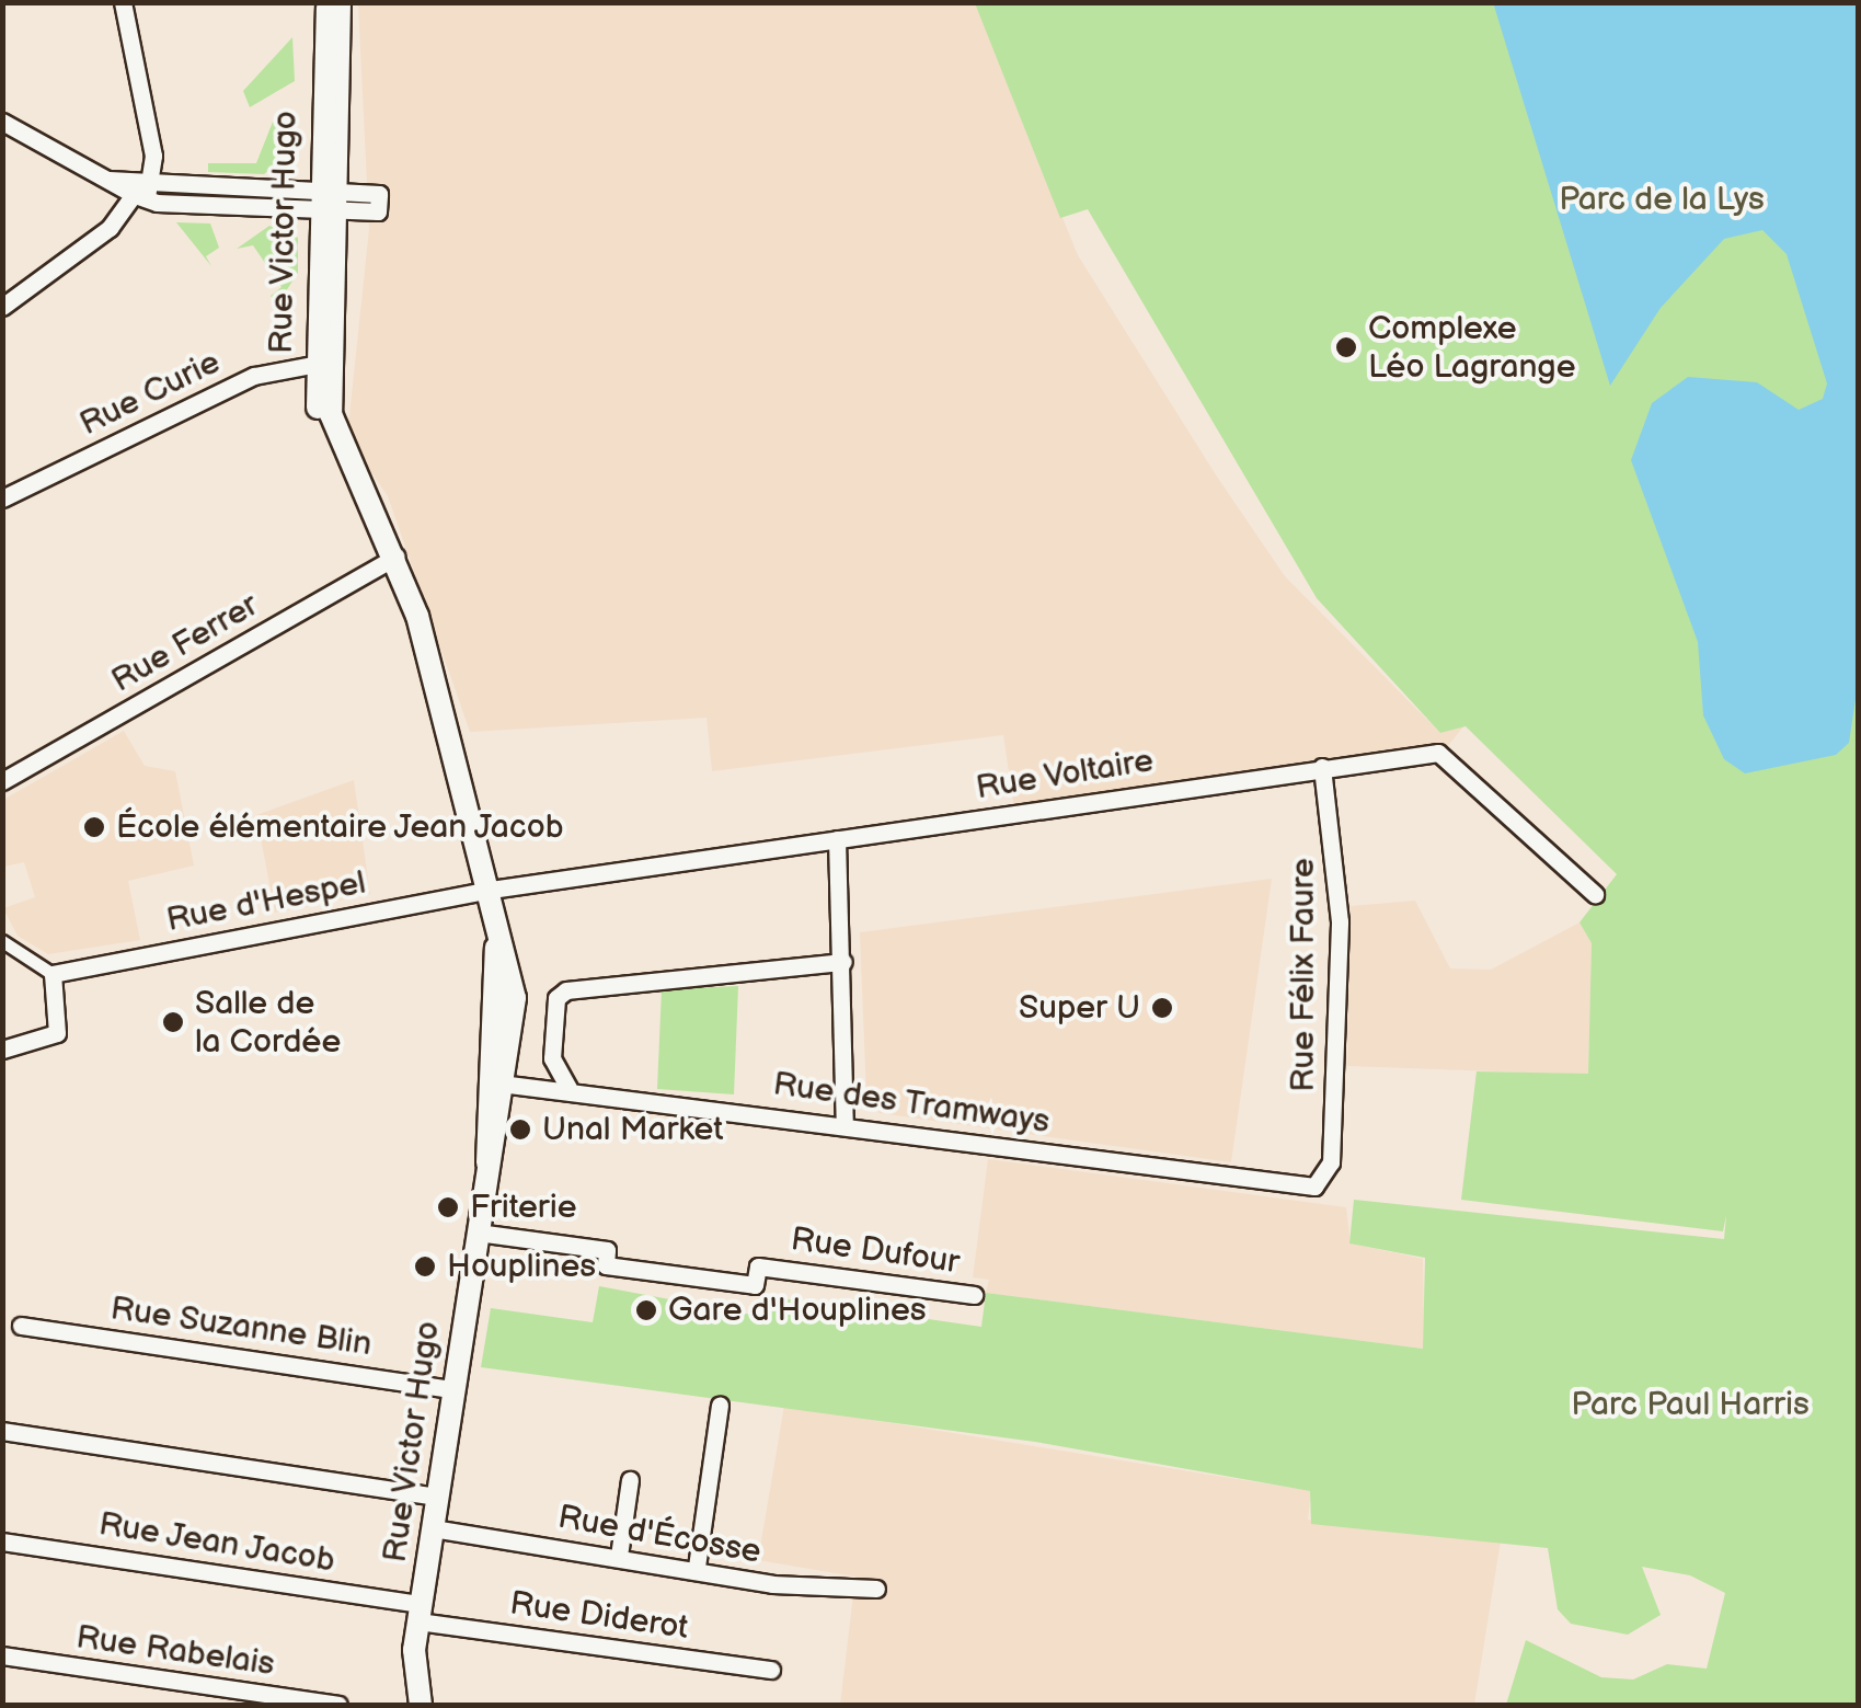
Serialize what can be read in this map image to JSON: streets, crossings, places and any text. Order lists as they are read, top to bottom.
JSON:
{
  "streets": {
    "main road": ["Rue Victor Hugo"],
    "street": [
      "Rue Curie",
      "Rue Ferrer",
      "Rue Voltaire",
      "Rue d'Hespel",
      "Rue Félix Faure",
      "Rue des Tramways",
      "Rue Dufour",
      "Rue Suzanne Blin",
      "Rue d'Écosse",
      "Rue Jean Jacob",
      "Rue Diderot",
      "Rue Rabelais"
    ]
  },
  "crossings": [
    ["Rue Victor Hugo", "Rue Curie"],
    ["Rue Victor Hugo", "Rue Ferrer"],
    ["Rue Victor Hugo", "Rue Voltaire"],
    ["Rue Victor Hugo", "Rue d'Hespel"],
    ["Rue Victor Hugo", "Rue des Tramways"],
    ["Rue Victor Hugo", "Rue Dufour"],
    ["Rue Victor Hugo", "Rue Suzanne Blin"],
    ["Rue Victor Hugo", "Rue d'Écosse"],
    ["Rue Victor Hugo", "Rue Jean Jacob"],
    ["Rue Victor Hugo", "Rue Diderot"],
    ["Rue Voltaire", "Rue d'Hespel"],
    ["Rue Voltaire", "Rue Félix Faure"],
    ["Rue Félix Faure", "Rue des Tramways"],
    ["Rue Jean Jacob", "Rue Diderot"]
  ],
  "parks": ["Parc de la Lys", "Parc Paul Harris"],
  "places": [
    "Complexe Léo Lagrange",
    "École élémentaire Jean Jacob",
    "Super U",
    "Salle de la Cordée",
    "Unal Market",
    "Friterie",
    "Houplines",
    "Gare d'Houplines"
  ]
}
